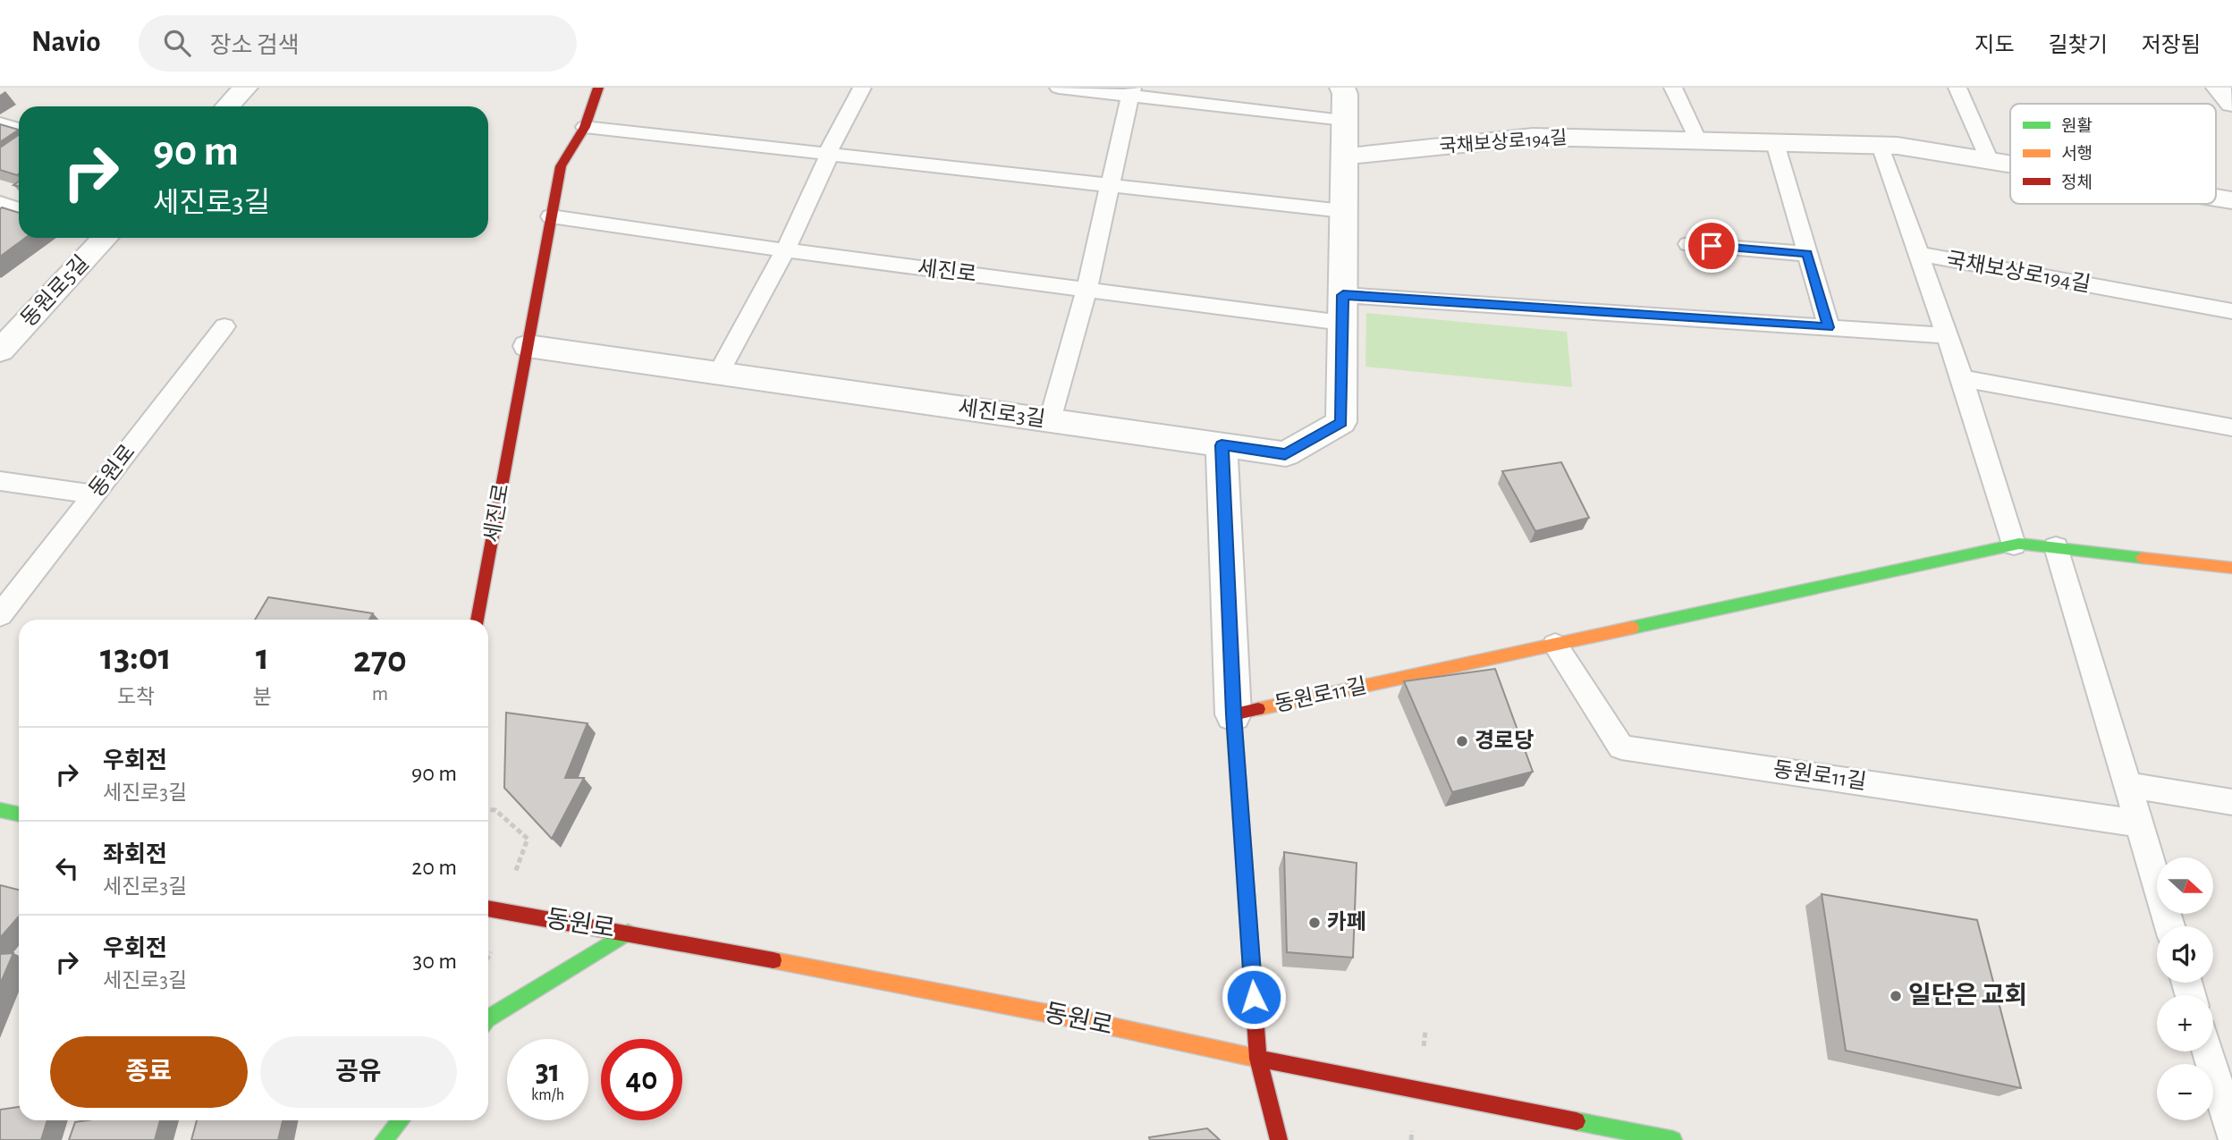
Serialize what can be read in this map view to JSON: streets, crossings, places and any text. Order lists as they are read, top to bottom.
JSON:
{
  "streets": {
    "street": [
      "국채보상로194길",
      "세진로",
      "동원로5길",
      "세진로3길",
      "동원로",
      "동원로11길"
    ]
  },
  "crossings": [
    ["국채보상로194길", "세진로3길"],
    ["세진로", "세진로3길"]
  ],
  "places": ["경로당", "카페", "일단은 교회"],
  "legend": ["원활", "서행", "정체"],
  "north": "right",
  "page": {
    "header": "Navio",
    "search": "장소 검색",
    "nav": ["지도", "길찾기", "저장됨"],
    "turn": ["90 m", "세진로3길"],
    "eta": [
      "13:01",
      "도착",
      "1",
      "분",
      "270",
      "m"
    ],
    "list": [
      {
        "name": "우회전",
        "note": "세진로3길",
        "value": "90 m"
      },
      {
        "name": "좌회전",
        "note": "세진로3길",
        "value": "20 m"
      },
      {
        "name": "우회전",
        "note": "세진로3길",
        "value": "30 m"
      }
    ],
    "map_buttons": ["+", "−"],
    "buttons": ["종료", "공유"],
    "speed": "31 km/h",
    "limit": "40"
  }
}
